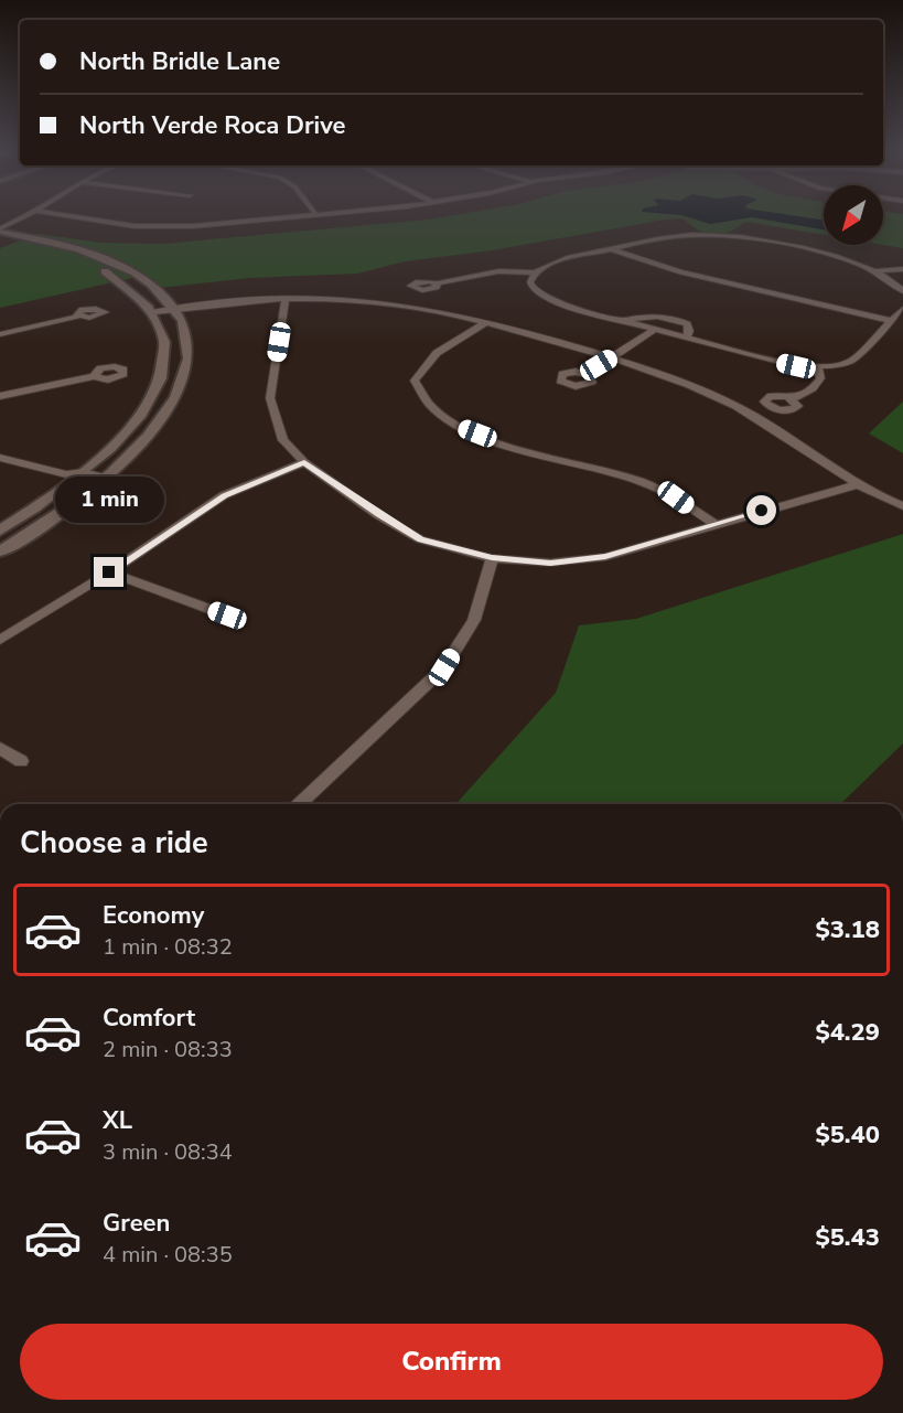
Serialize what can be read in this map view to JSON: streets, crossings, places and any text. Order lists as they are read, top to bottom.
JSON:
{
  "north": "bottom left",
  "page": {
    "banner": ["North Bridle Lane", "North Verde Roca Drive"],
    "bubble": "1 min",
    "heading": "Choose a ride",
    "list": [
      {
        "name": "Economy",
        "note": "1 min · 08:32",
        "value": "$3.18"
      },
      {
        "name": "Comfort",
        "note": "2 min · 08:33",
        "value": "$4.29"
      },
      {
        "name": "XL",
        "note": "3 min · 08:34",
        "value": "$5.40"
      },
      {
        "name": "Green",
        "note": "4 min · 08:35",
        "value": "$5.43"
      }
    ],
    "buttons": "Confirm"
  }
}
